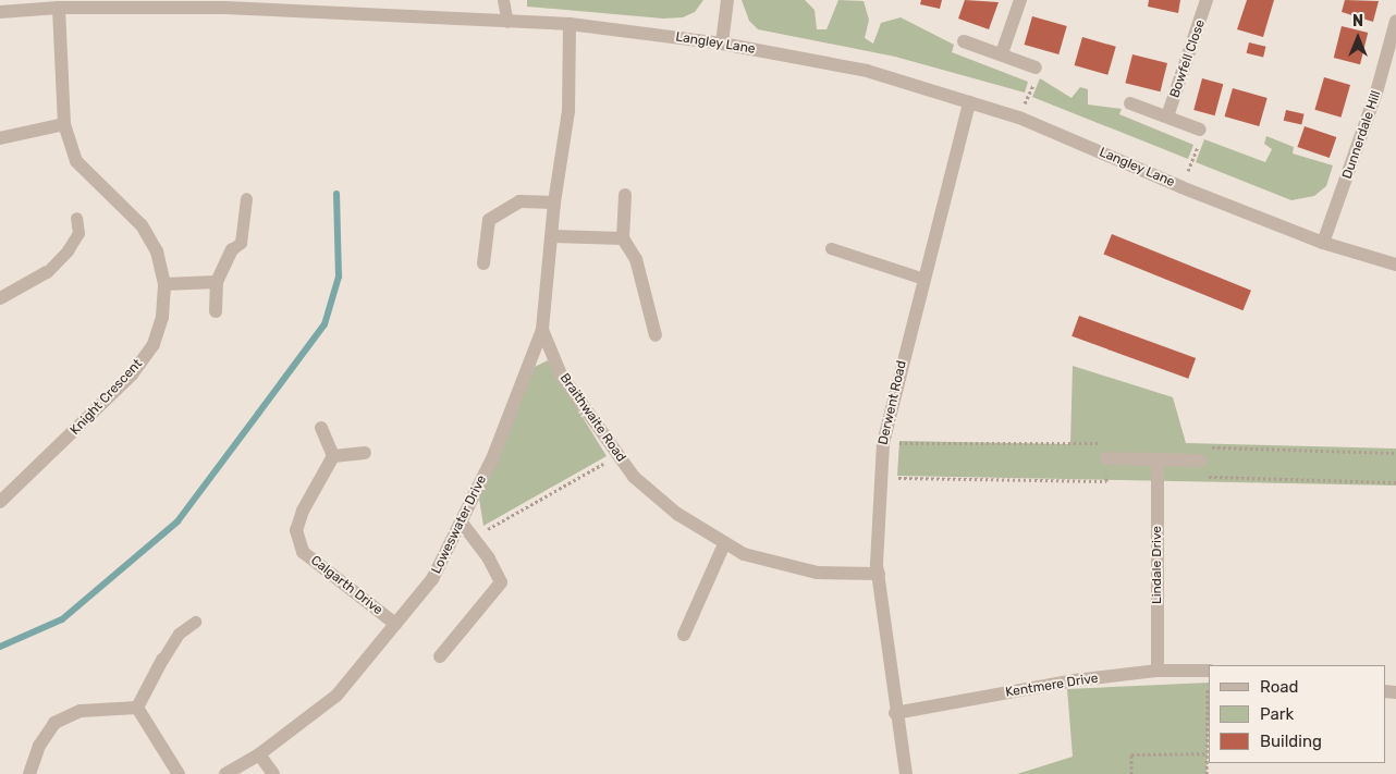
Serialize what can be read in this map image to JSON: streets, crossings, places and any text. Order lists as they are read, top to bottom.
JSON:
{
  "streets": {
    "street": [
      "Langley Lane",
      "Bowfell Close",
      "Dunnerdale Hill",
      "Knight Crescent",
      "Derwent Road",
      "Braithwaite Road",
      "Loweswater Drive",
      "Lindale Drive",
      "Calgarth Drive",
      "Kentmere Drive"
    ]
  },
  "crossings": [
    ["Langley Lane", "Dunnerdale Hill"],
    ["Langley Lane", "Knight Crescent"],
    ["Langley Lane", "Derwent Road"],
    ["Langley Lane", "Braithwaite Road"],
    ["Derwent Road", "Braithwaite Road"],
    ["Derwent Road", "Kentmere Drive"],
    ["Braithwaite Road", "Loweswater Drive"],
    ["Loweswater Drive", "Calgarth Drive"],
    ["Lindale Drive", "Kentmere Drive"]
  ],
  "legend": ["Road", "Park", "Building"],
  "north": "top"
}
